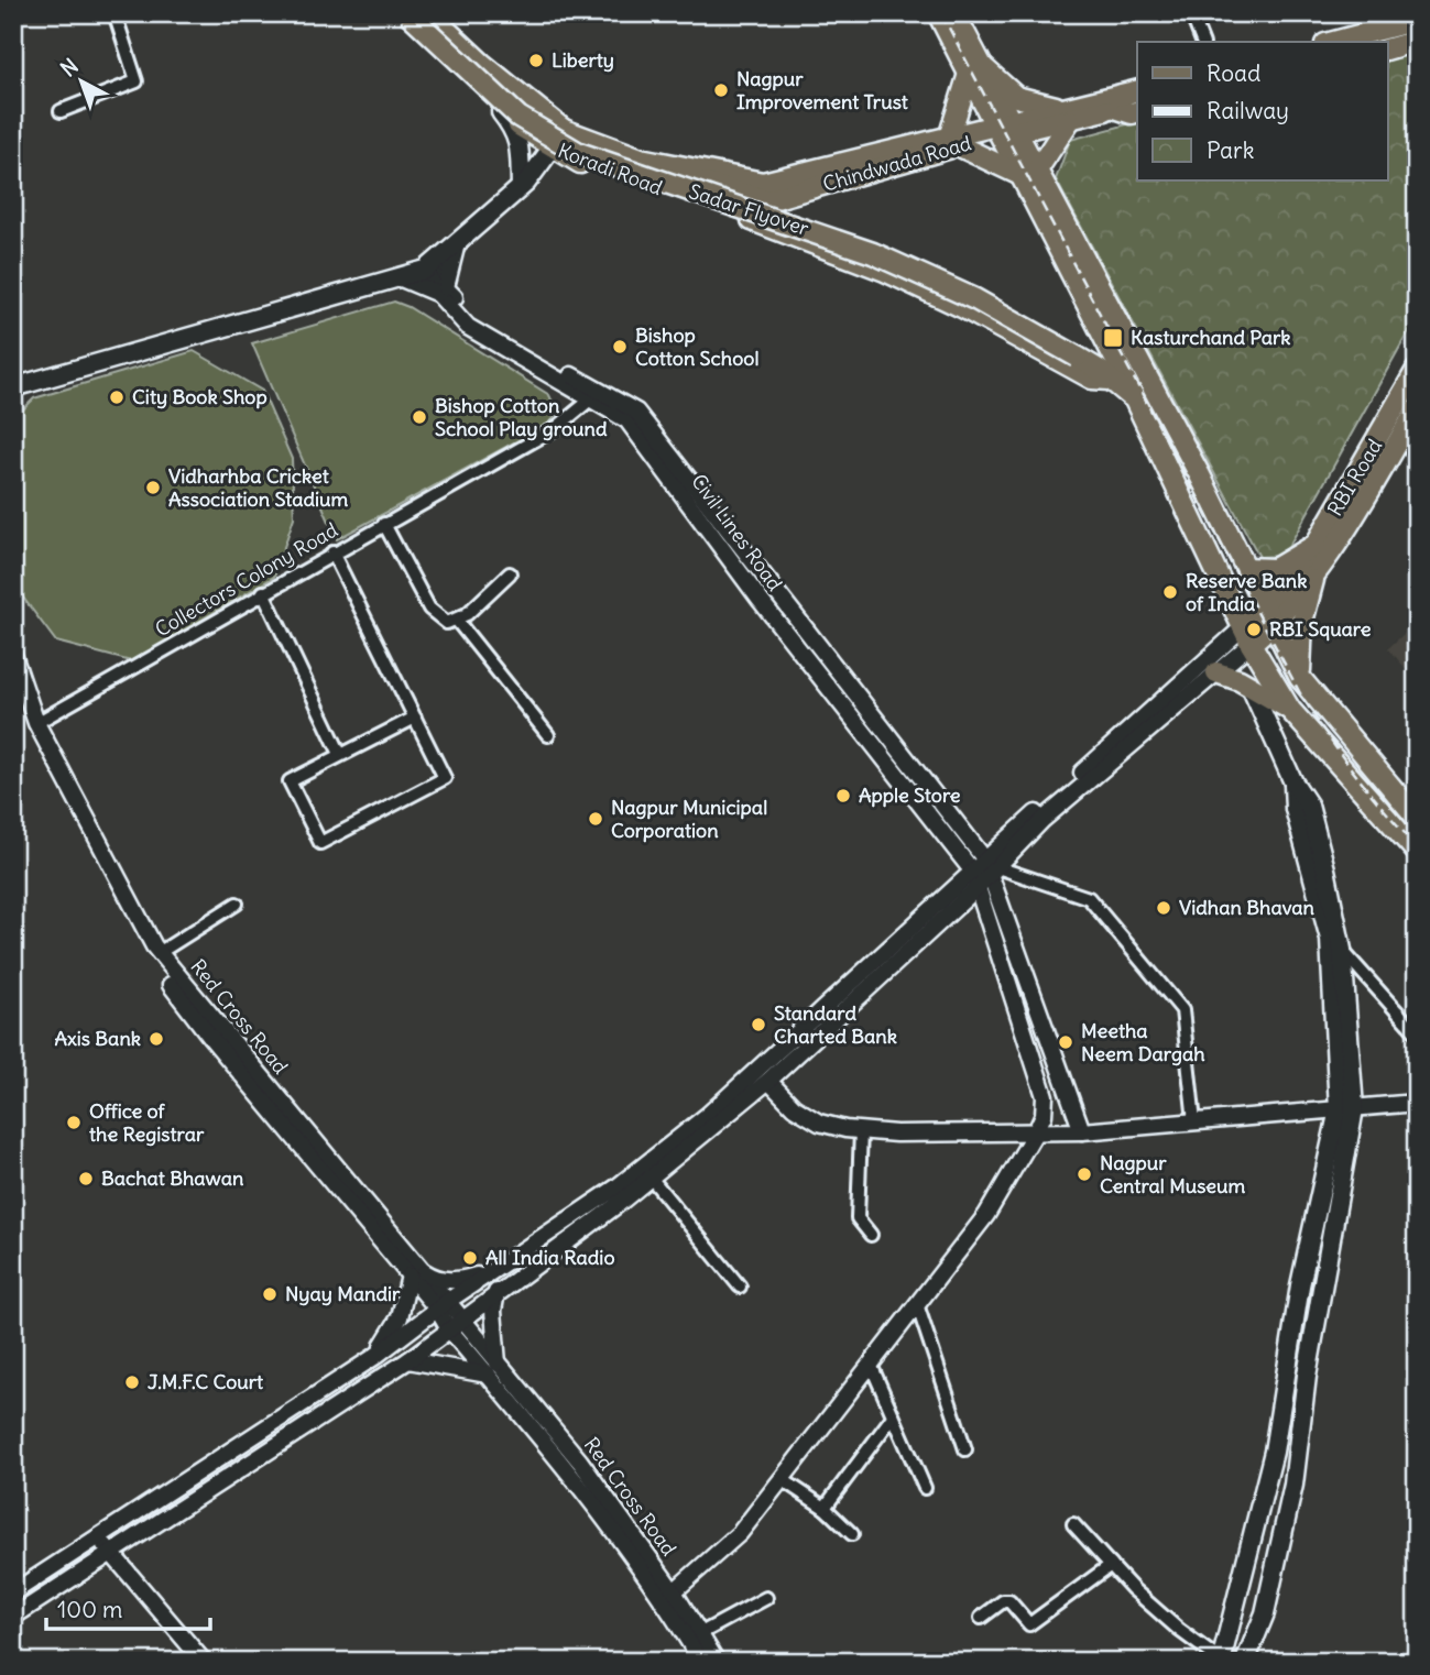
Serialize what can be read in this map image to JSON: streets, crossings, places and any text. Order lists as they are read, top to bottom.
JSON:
{
  "streets": {
    "main road": [
      "Chindwada Road",
      "Koradi Road",
      "Sadar Flyover",
      "RBI Road"
    ],
    "street": ["Civil Lines Road", "Collectors Colony Road", "Red Cross Road"]
  },
  "crossings": [
    ["Koradi Road", "Sadar Flyover"],
    ["Civil Lines Road", "Collectors Colony Road"],
    ["Collectors Colony Road", "Red Cross Road"]
  ],
  "places": {
    "other": [
      "Liberty",
      "Nagpur Improvement Trust",
      "Bishop Cotton School",
      "City Book Shop",
      "Bishop Cotton School Play ground",
      "Vidharhba Cricket Association Stadium",
      "Reserve Bank of India",
      "RBI Square",
      "Apple Store",
      "Nagpur Municipal Corporation",
      "Vidhan Bhavan",
      "Standard Charted Bank",
      "Axis Bank",
      "Meetha Neem Dargah",
      "Office of the Registrar",
      "Nagpur Central Museum",
      "Bachat Bhawan",
      "All India Radio",
      "Nyay Mandir",
      "J.M.F.C Court"
    ],
    "transit": ["Kasturchand Park"]
  },
  "legend": ["Road", "Railway", "Park"],
  "scale_bar": "100 m",
  "north": "top left"
}
